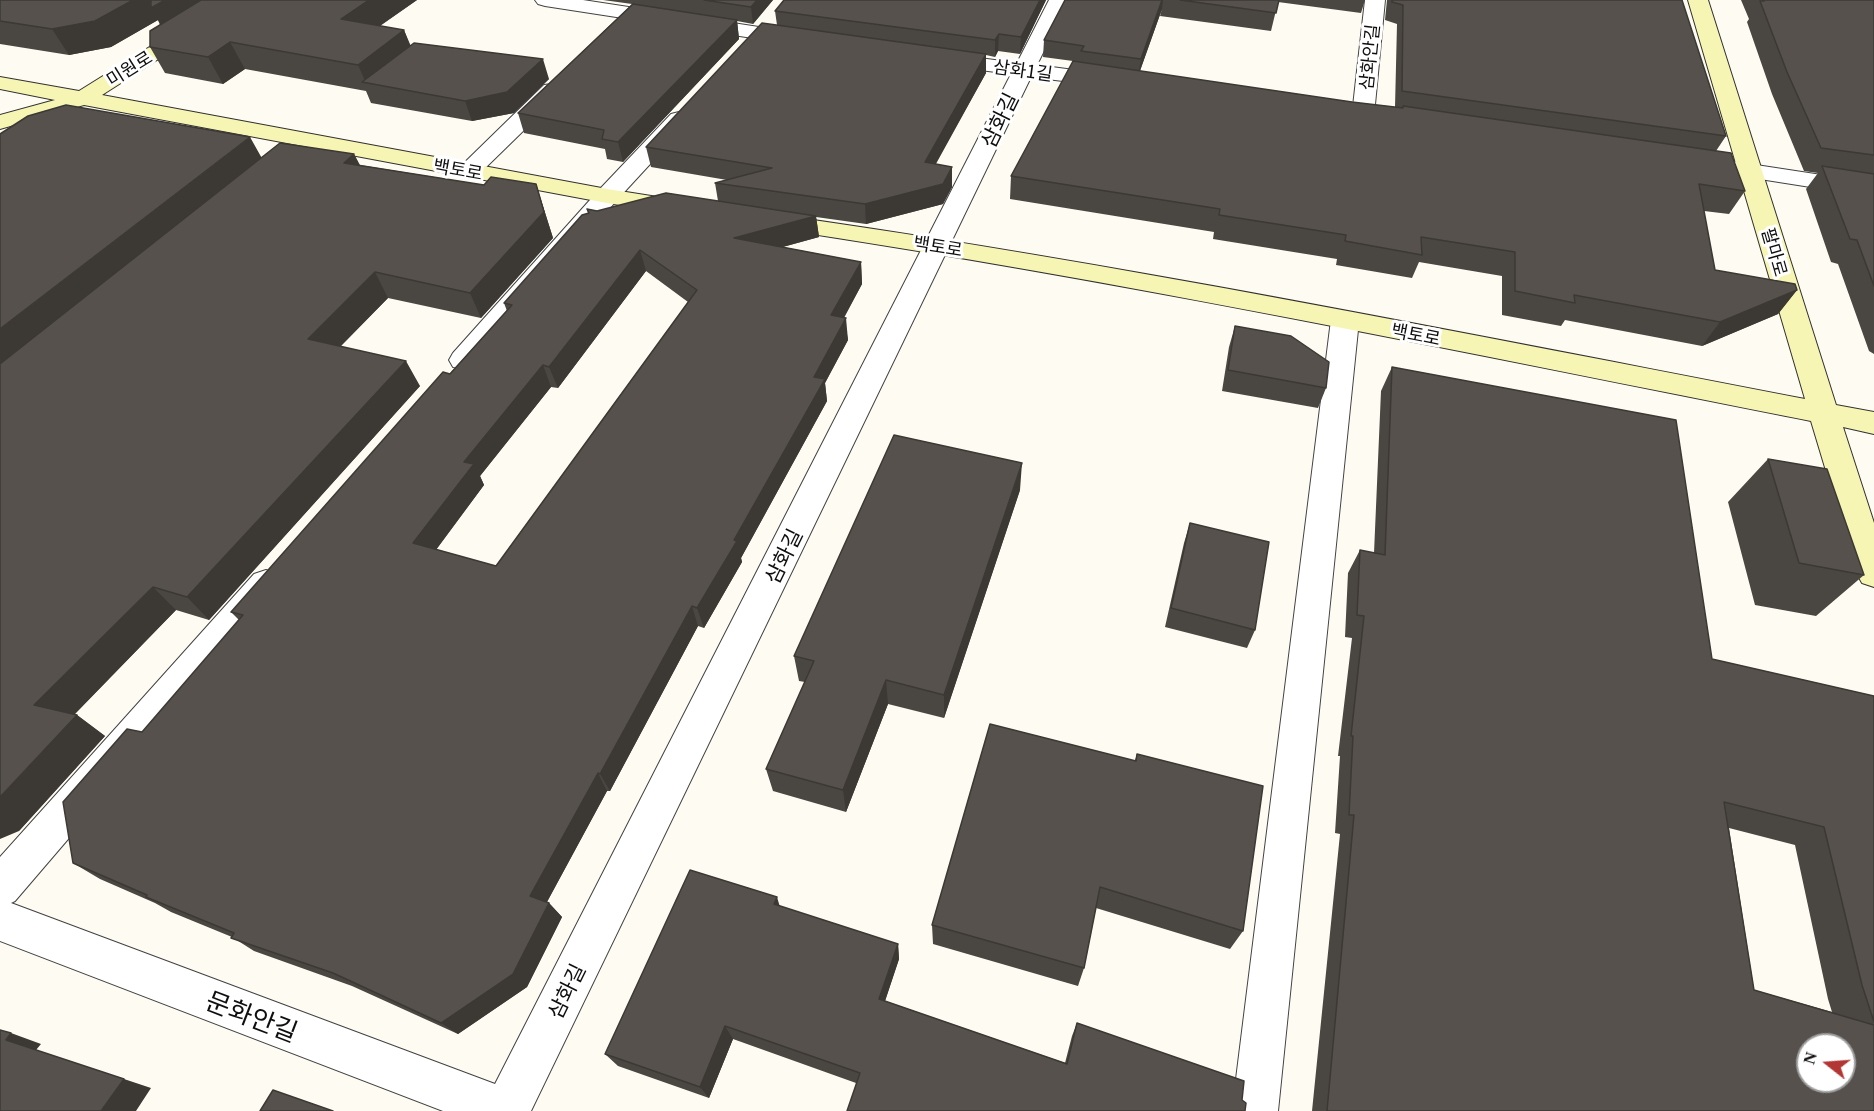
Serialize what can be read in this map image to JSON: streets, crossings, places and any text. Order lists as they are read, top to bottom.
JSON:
{
  "streets": {
    "street": [
      "삼화안길",
      "미원로",
      "삼화1길",
      "삼화길",
      "백토로",
      "팔마로",
      "문화안길"
    ]
  },
  "crossings": [
    ["미원로", "백토로"],
    ["삼화1길", "삼화길"],
    ["삼화길", "백토로"],
    ["삼화길", "문화안길"],
    ["백토로", "팔마로"]
  ],
  "north": "left"
}
